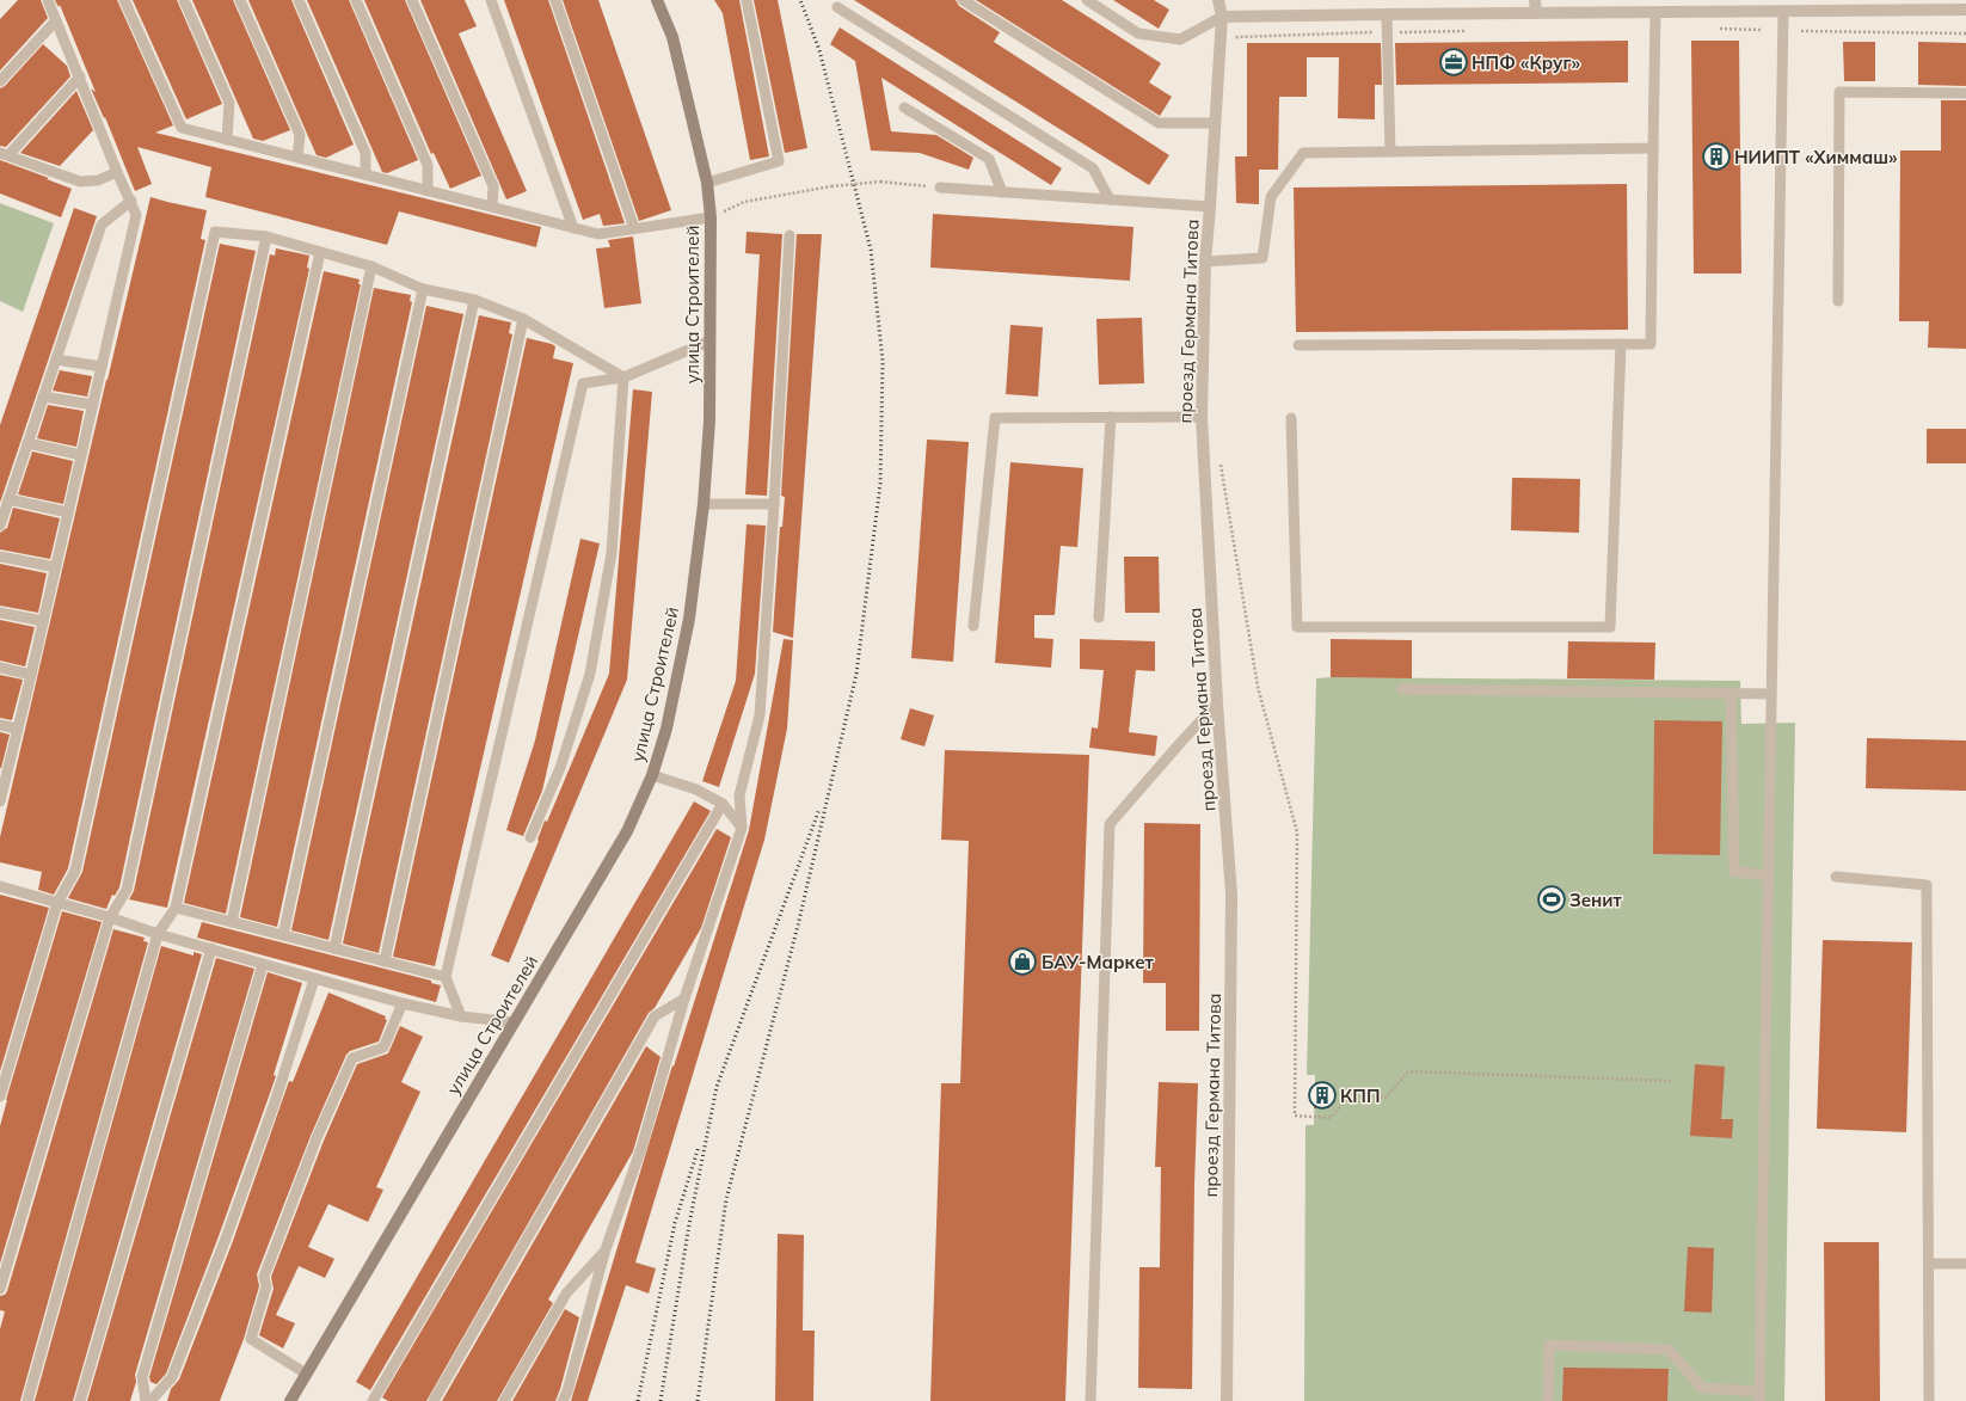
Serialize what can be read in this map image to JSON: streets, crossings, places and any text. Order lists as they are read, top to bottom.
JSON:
{
  "streets": {
    "main road": ["улица Строителей"],
    "street": ["проезд Германа Титова"]
  },
  "places": {
    "office": ["НПФ «Круг»"],
    "building": ["НИИПТ «Химмаш»", "КПП"],
    "sports": ["Зенит"],
    "shop": ["БАУ-Маркет"]
  }
}
